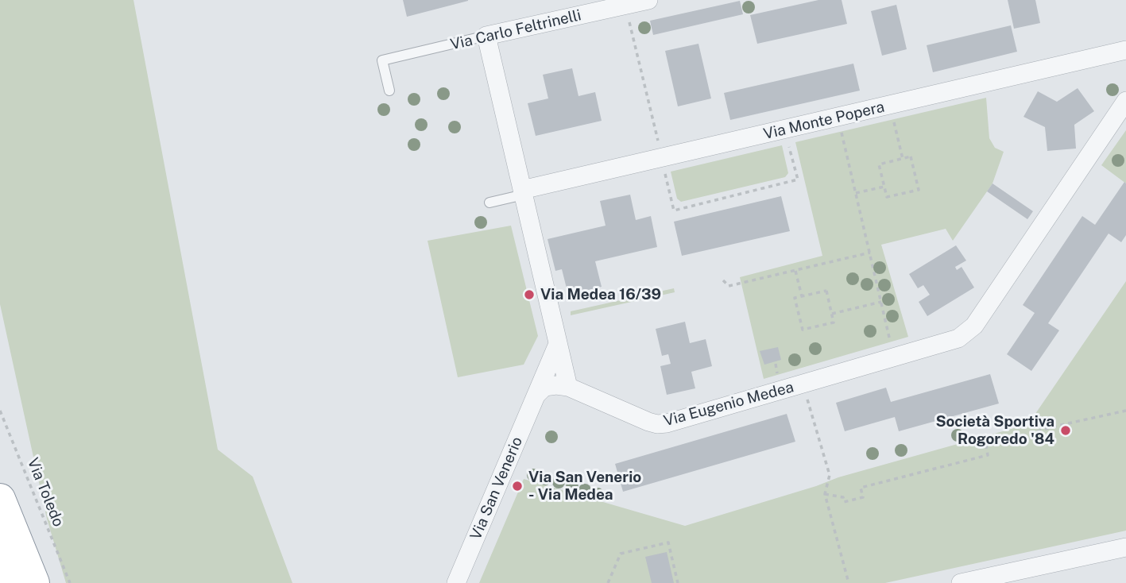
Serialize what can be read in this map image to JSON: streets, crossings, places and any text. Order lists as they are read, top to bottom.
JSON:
{
  "streets": {
    "street": [
      "Via Carlo Feltrinelli",
      "Via Monte Popera",
      "Via Eugenio Medea",
      "Via San Venerio"
    ],
    "path": ["Via Toledo"]
  },
  "places": ["Via Medea 16/39", "Società Sportiva Rogoredo '84", "Via San Venerio - Via Medea"]
}
